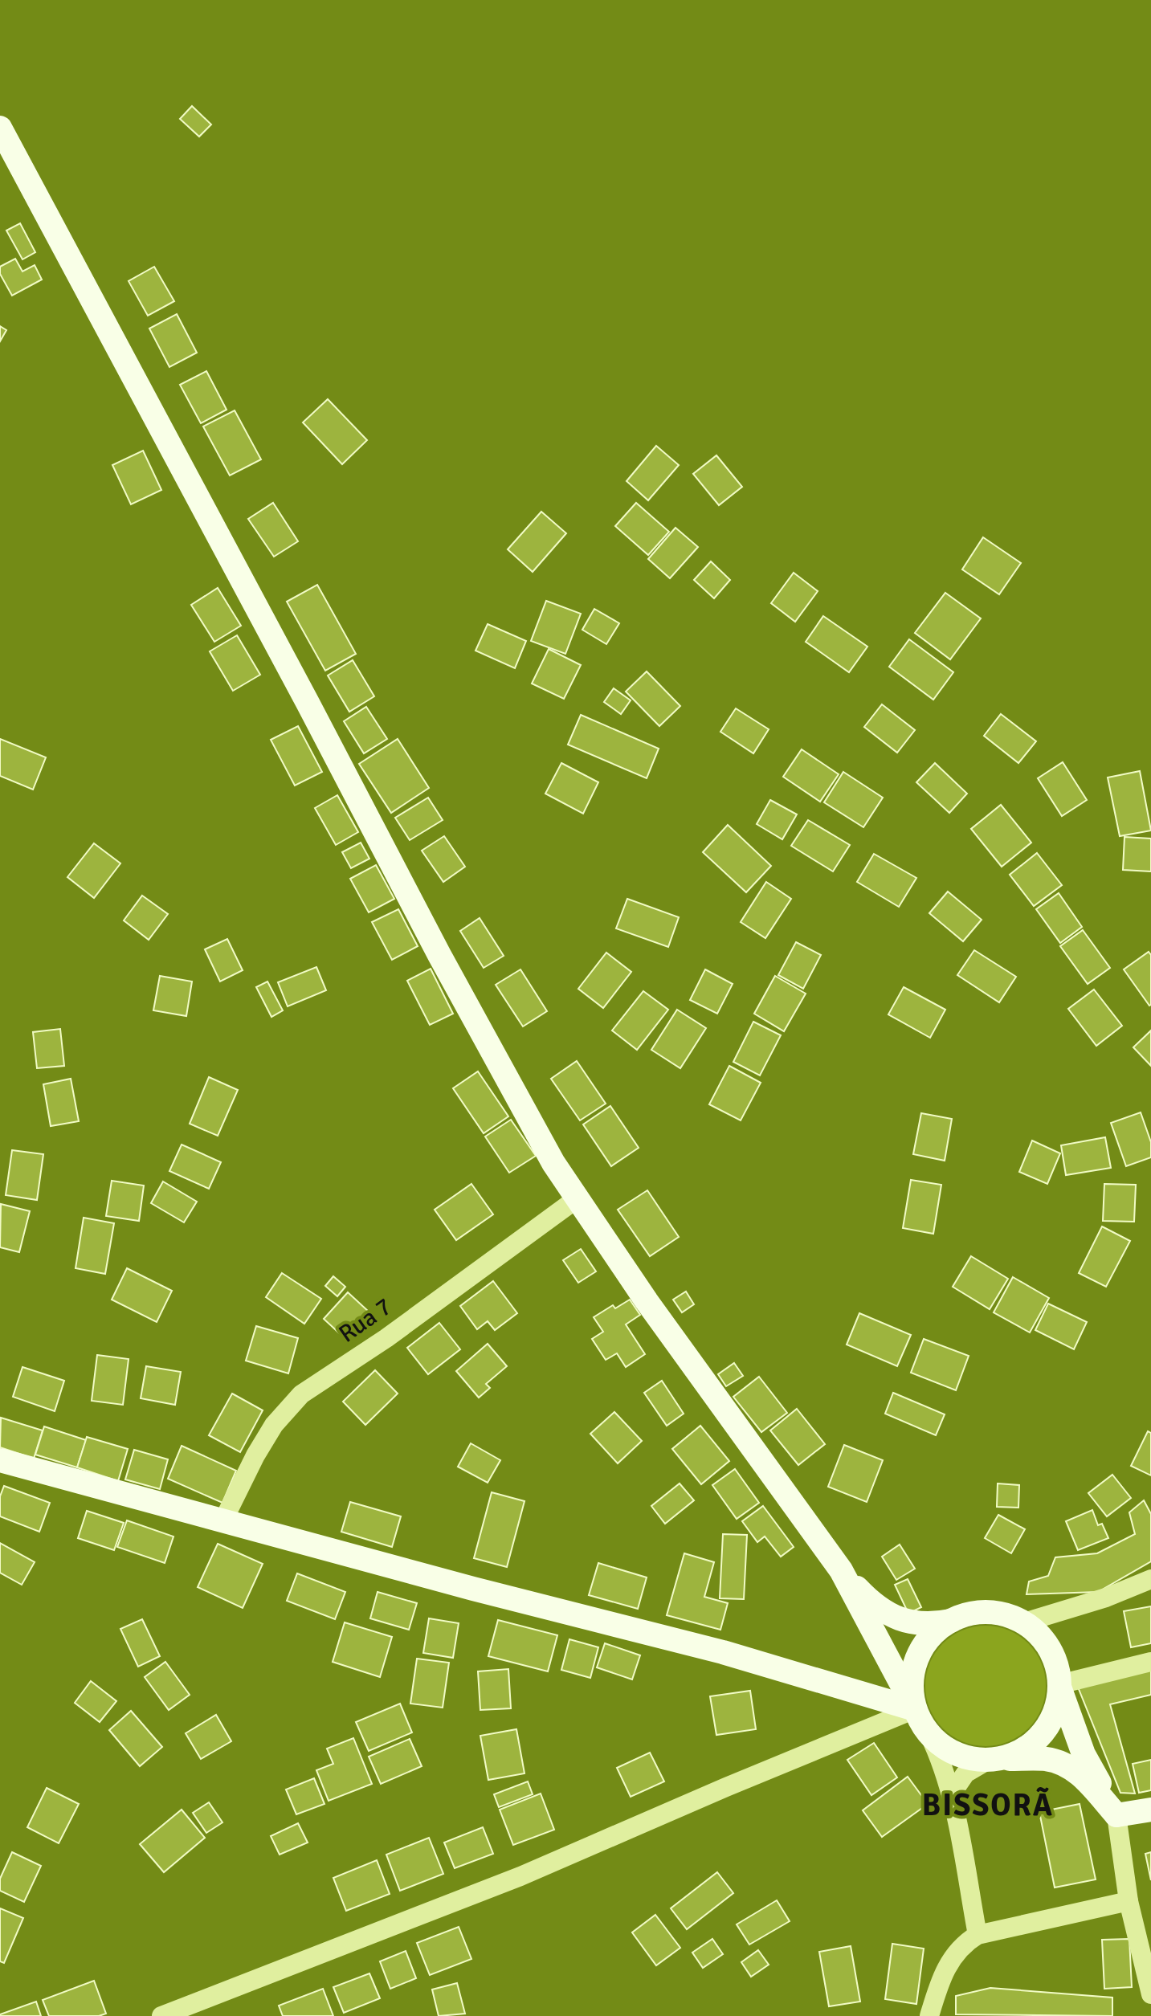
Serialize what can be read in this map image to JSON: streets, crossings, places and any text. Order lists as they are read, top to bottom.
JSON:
{
  "streets": {
    "street": ["Rua 7"]
  },
  "districts": ["BISSORÃ"]
}
